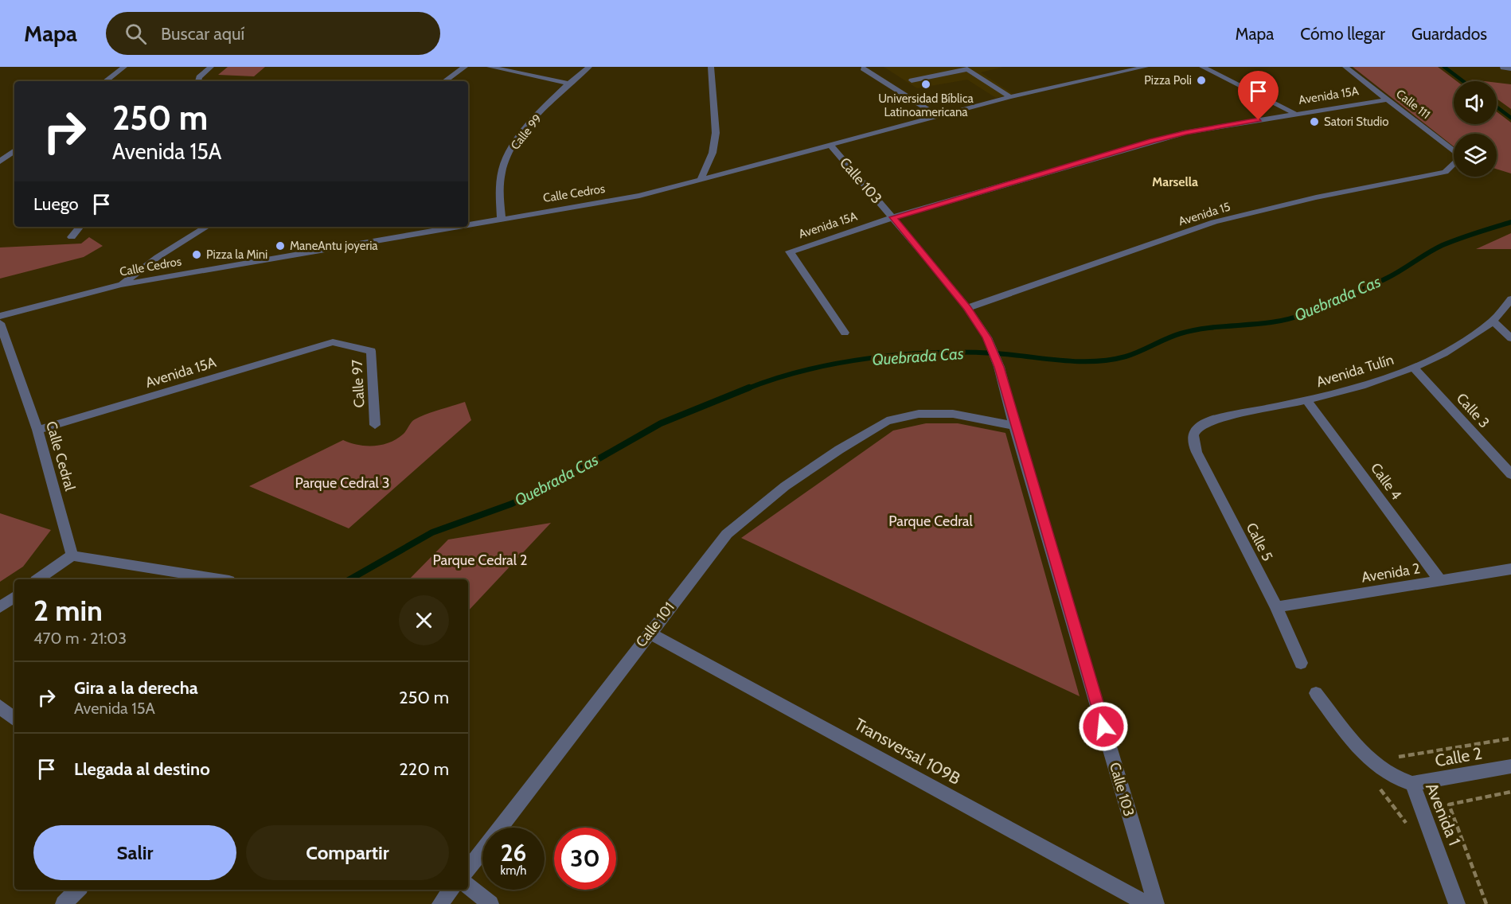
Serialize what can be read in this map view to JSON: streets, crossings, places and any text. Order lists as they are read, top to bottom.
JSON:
{
  "streets": {
    "street": [
      "Avenida 15A",
      "Calle 111",
      "Calle 99",
      "Calle 103",
      "Calle Cedros",
      "Avenida 15",
      "Avenida Tulín",
      "Calle 97",
      "Calle 3",
      "Calle Cedral",
      "Calle 4",
      "Calle 5",
      "Avenida 2",
      "Calle 101",
      "Transversal 109B",
      "Calle 2",
      "Avenida 1"
    ]
  },
  "crossings": [
    ["Avenida 15A", "Calle 111"],
    ["Avenida 15A", "Calle 103"],
    ["Avenida 15A", "Calle 97"],
    ["Avenida 15A", "Calle Cedral"],
    ["Calle 99", "Calle Cedros"],
    ["Calle 103", "Calle Cedros"],
    ["Calle 103", "Avenida 15"],
    ["Calle 103", "Calle 101"],
    ["Avenida Tulín", "Calle 3"],
    ["Avenida Tulín", "Calle 4"],
    ["Avenida Tulín", "Calle 5"],
    ["Calle 4", "Avenida 2"],
    ["Calle 5", "Avenida 2"],
    ["Calle 101", "Transversal 109B"],
    ["Calle 2", "Avenida 1"]
  ],
  "districts": ["Marsella"],
  "water": ["Quebrada Cas"],
  "parks": ["Parque Cedral 3", "Parque Cedral", "Parque Cedral 2"],
  "places": [
    "Pizza Poli",
    "Universidad Bíblica Latinoamericana",
    "Satori Studio",
    "ManeAntu joyeria",
    "Pizza la Mini"
  ],
  "page": {
    "header": "Mapa",
    "search": "Buscar aquí",
    "nav": ["Mapa", "Cómo llegar", "Guardados"],
    "turn": ["250 m", "Avenida 15A"],
    "then": "Luego",
    "heading": ["2 min", "470 m · 21:03"],
    "list": [
      {
        "name": "Gira a la derecha",
        "note": "Avenida 15A",
        "value": "250 m"
      },
      {
        "name": "Llegada al destino",
        "value": "220 m"
      }
    ],
    "buttons": ["Salir", "Compartir"],
    "speed": "26 km/h",
    "limit": "30"
  }
}
